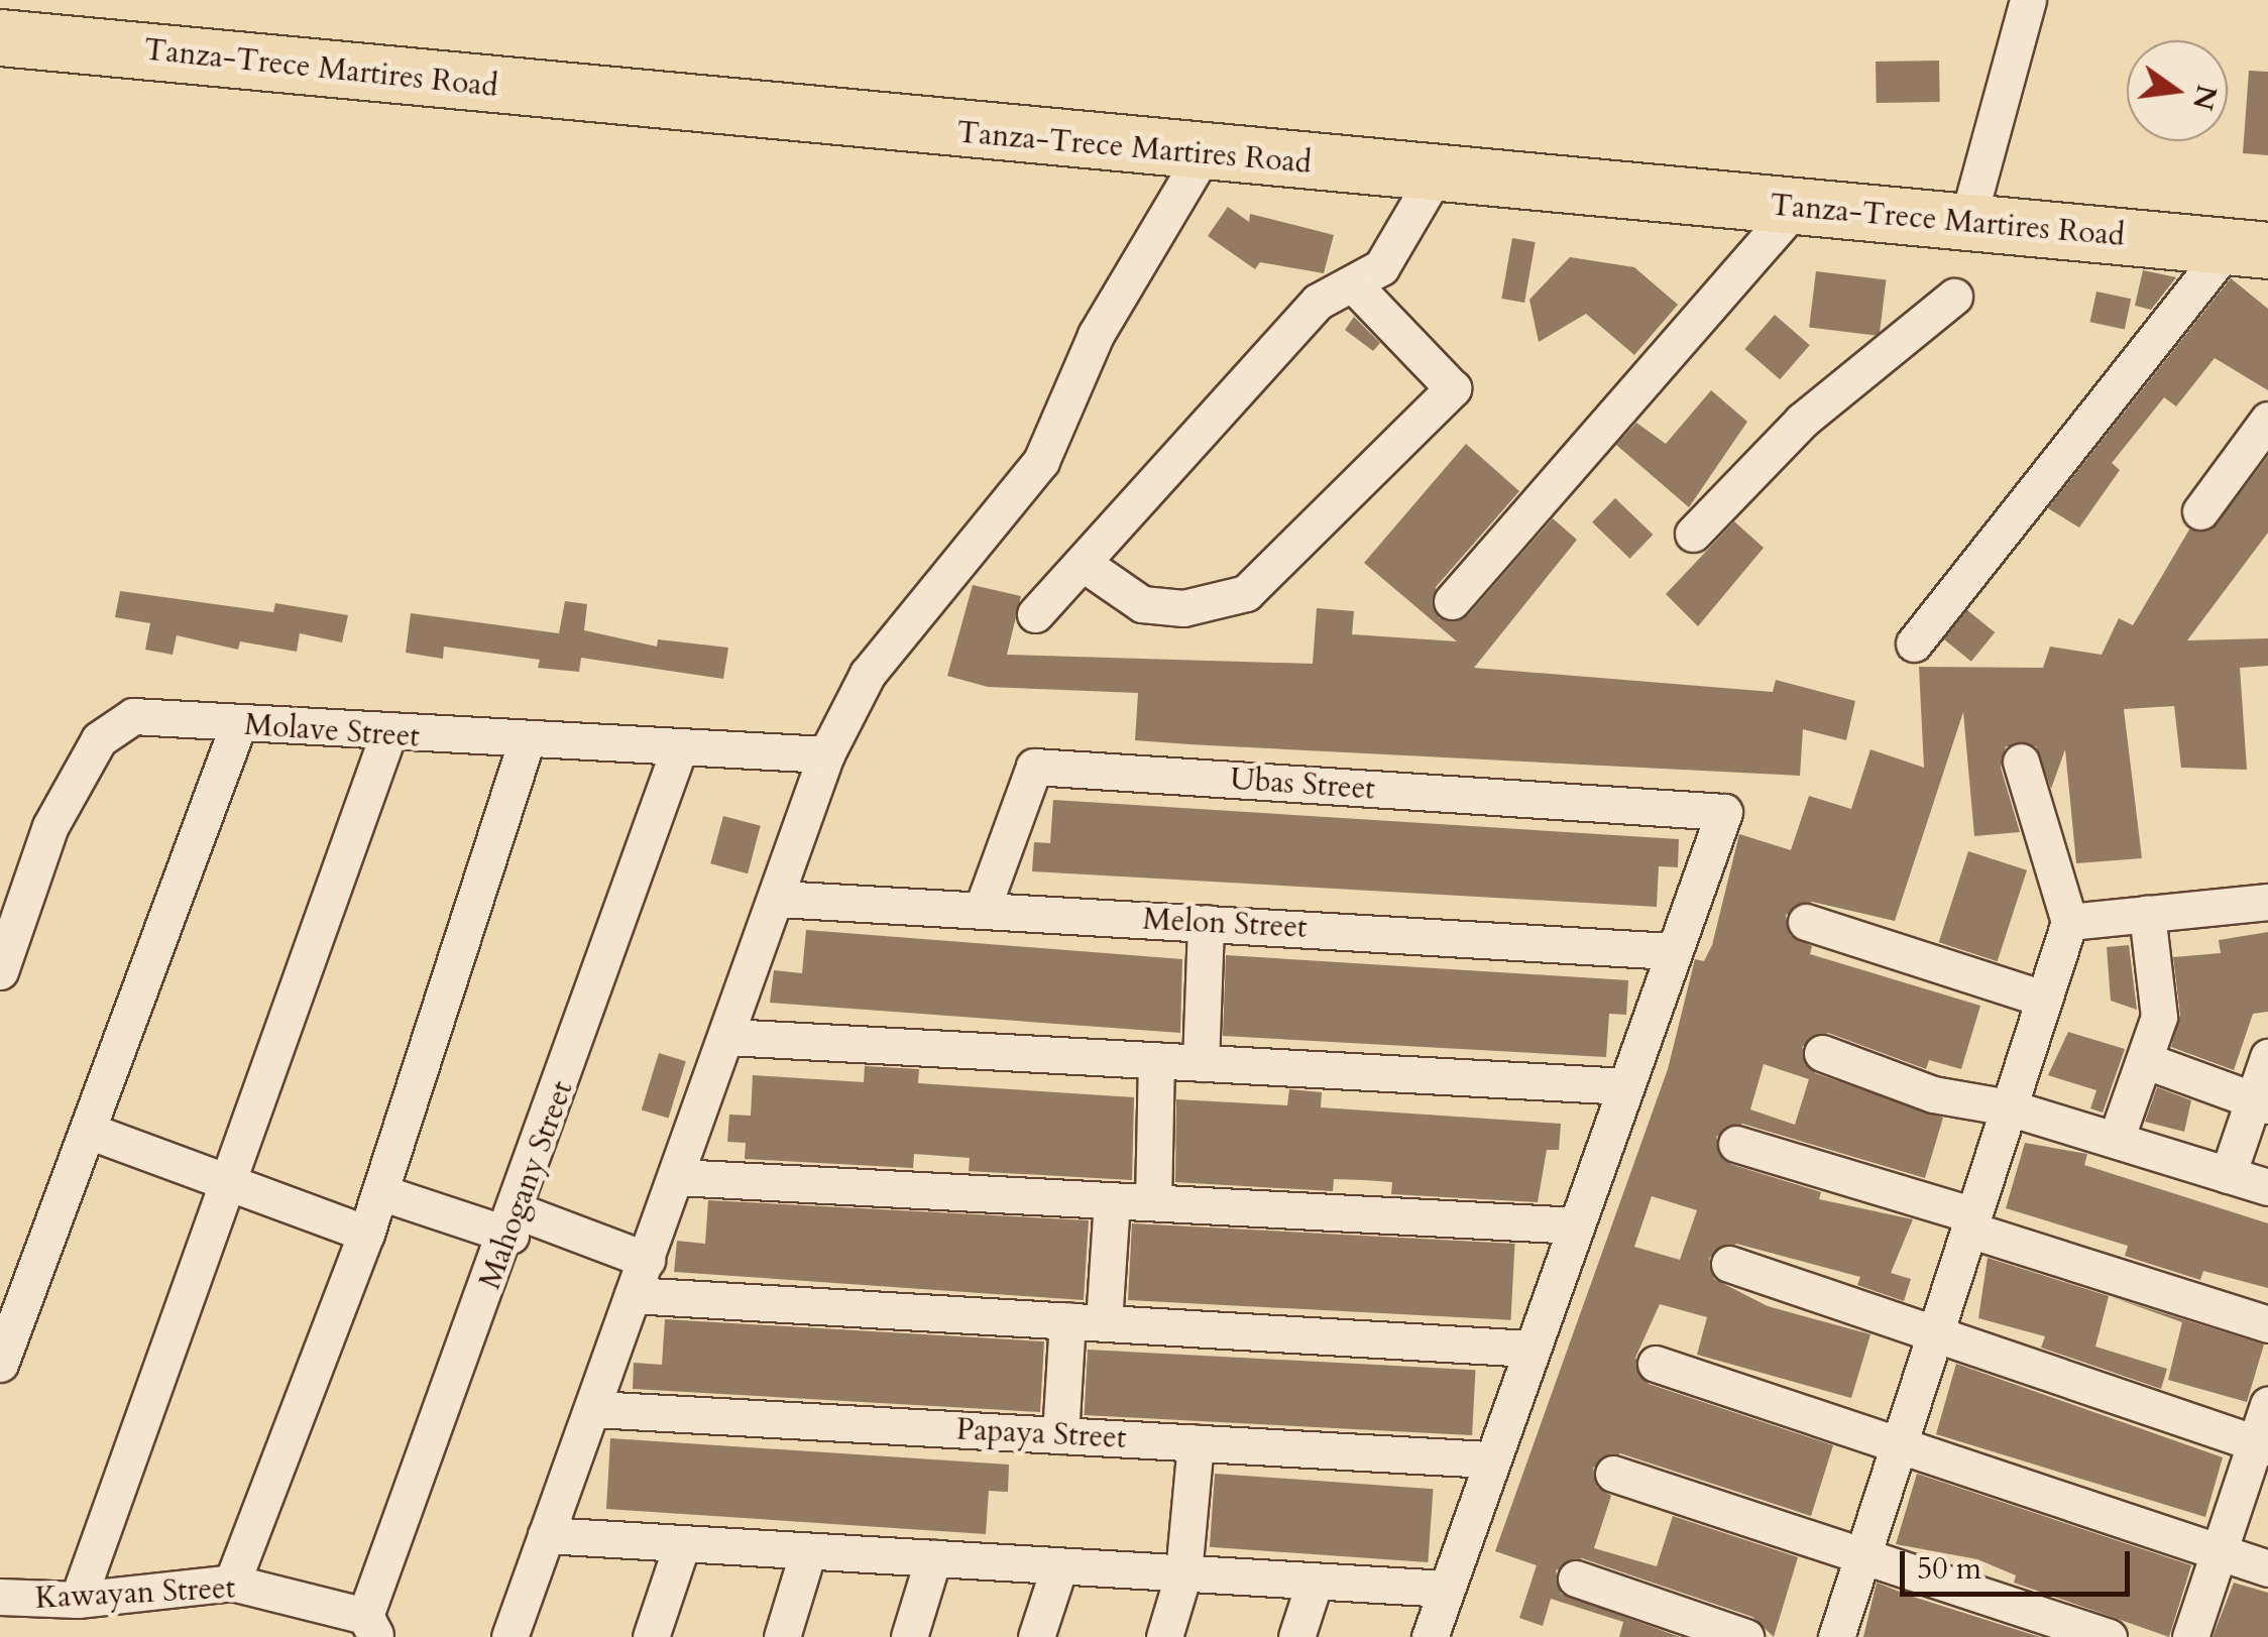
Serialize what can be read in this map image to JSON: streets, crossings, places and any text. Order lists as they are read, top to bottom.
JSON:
{
  "streets": {
    "main road": ["Tanza-Trece Martires Road"],
    "street": [
      "Molave Street",
      "Ubas Street",
      "Melon Street",
      "Mahogany Street",
      "Papaya Street",
      "Kawayan Street"
    ]
  },
  "crossings": [
    ["Molave Street", "Mahogany Street"],
    ["Ubas Street", "Melon Street"],
    ["Mahogany Street", "Kawayan Street"]
  ],
  "scale_bar": "50 m",
  "north": "right"
}
